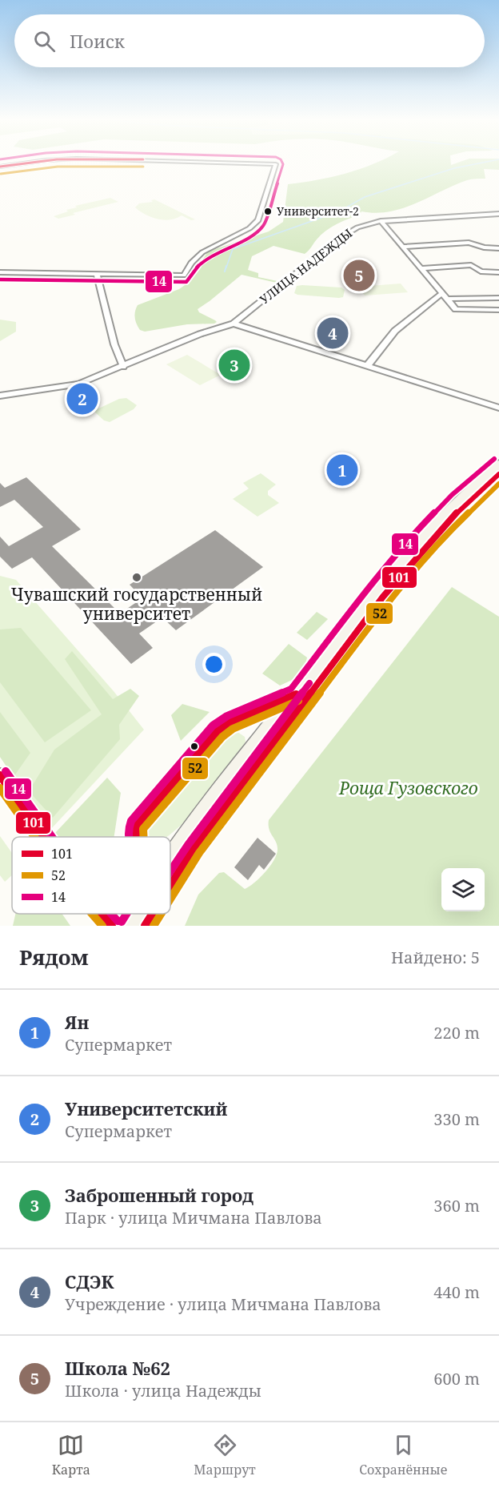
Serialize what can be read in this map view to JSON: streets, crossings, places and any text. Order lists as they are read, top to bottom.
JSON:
{
  "streets": {
    "street": ["УЛИЦА НАДЕЖДЫ"]
  },
  "parks": ["Роща Гузовского"],
  "places": ["Университет-2", "Чувашский государственный университет"],
  "lines": ["transit line 101", "transit line 14", "transit line 52"],
  "legend": ["101", "52", "14"],
  "page": {
    "search": "Поиск",
    "pins": [
      "5",
      "4",
      "3",
      "2",
      "1"
    ],
    "heading": ["Рядом", "Найдено: 5"],
    "list": [
      {
        "mark": "1",
        "name": "Ян",
        "note": "Супермаркет",
        "value": "220 m"
      },
      {
        "mark": "2",
        "name": "Университетский",
        "note": "Супермаркет",
        "value": "330 m"
      },
      {
        "mark": "3",
        "name": "Заброшенный город",
        "note": "Парк · улица Мичмана Павлова",
        "value": "360 m"
      },
      {
        "mark": "4",
        "name": "СДЭК",
        "note": "Учреждение · улица Мичмана Павлова",
        "value": "440 m"
      },
      {
        "mark": "5",
        "name": "Школа №62",
        "note": "Школа · улица Надежды",
        "value": "600 m"
      }
    ],
    "nav": ["Карта", "Маршрут", "Сохранённые"]
  }
}
